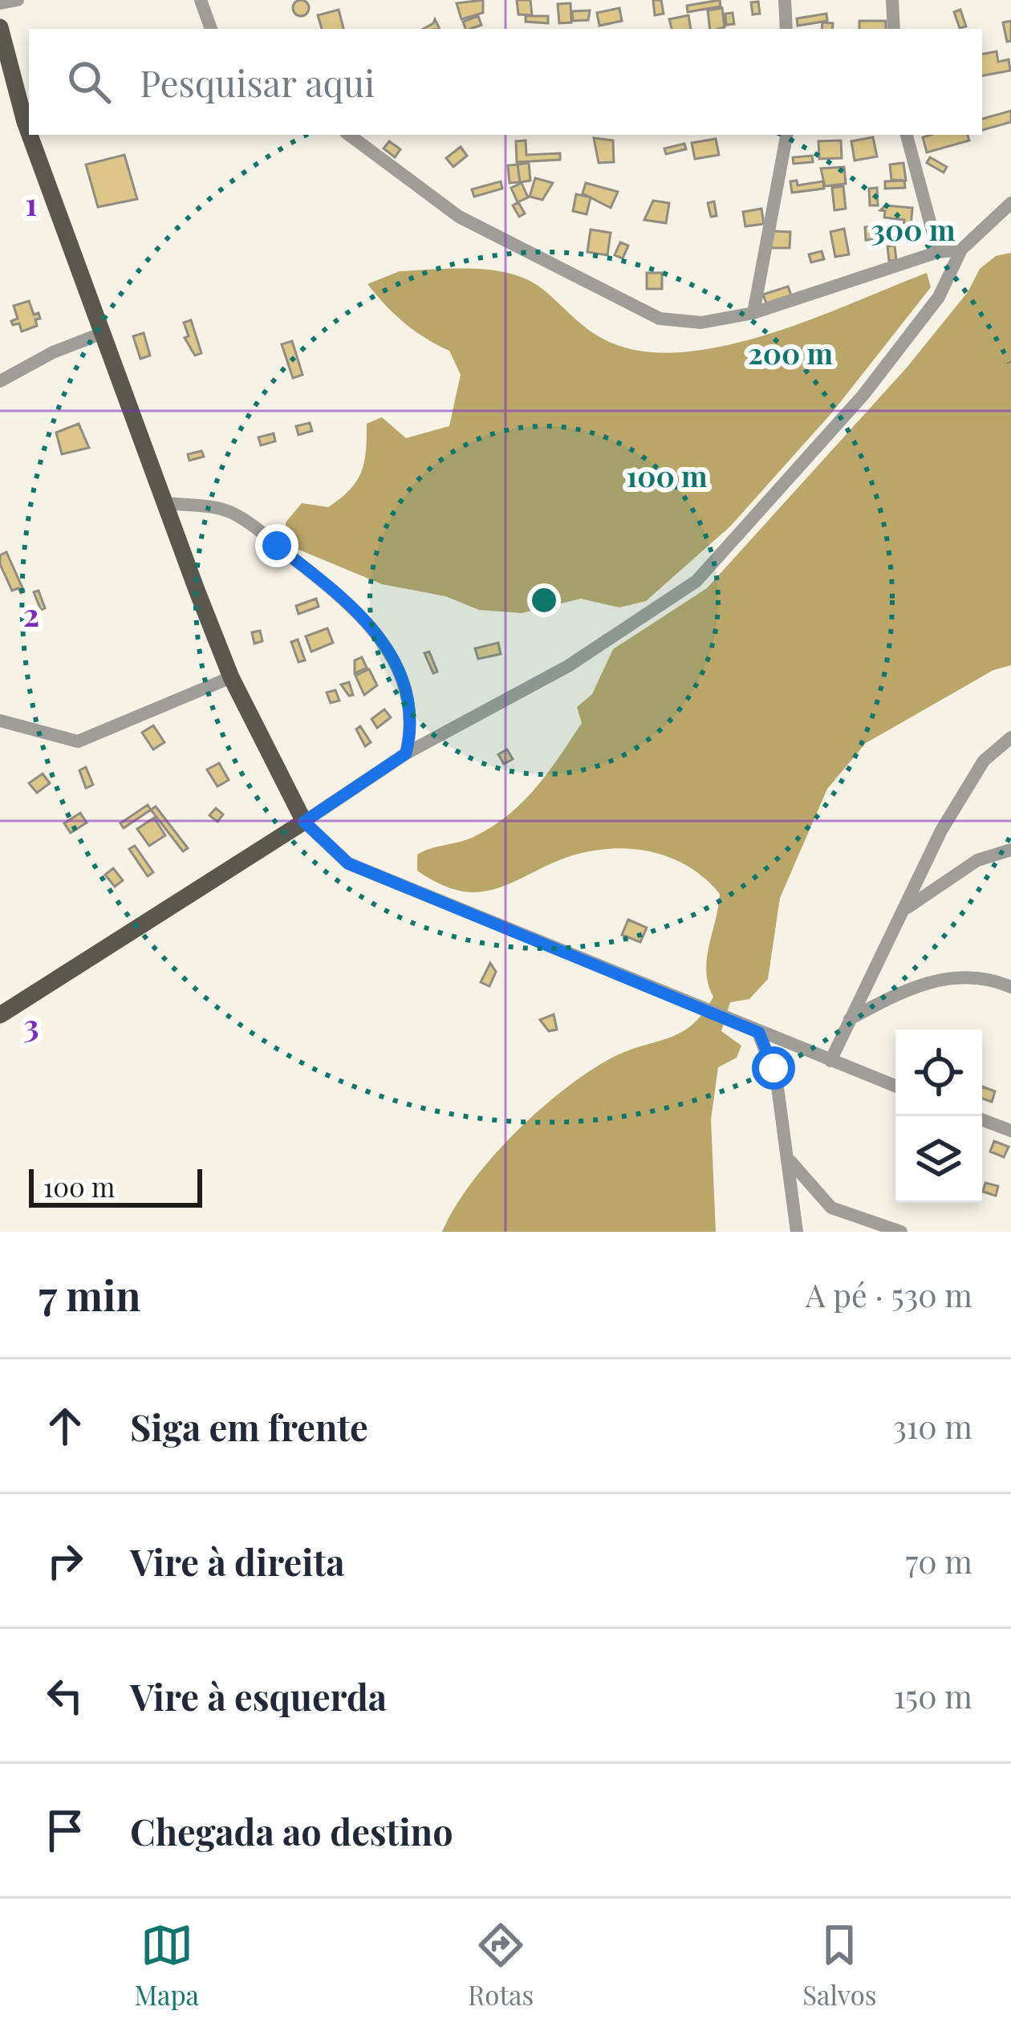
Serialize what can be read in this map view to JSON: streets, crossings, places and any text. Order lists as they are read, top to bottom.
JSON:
{
  "scale_bar": "100 m",
  "page": {
    "search": "Pesquisar aqui",
    "scale": "100 m",
    "heading": ["7 min", "A pé · 530 m"],
    "list": [
      ["Siga em frente", "310 m"],
      ["Vire à direita", "70 m"],
      ["Vire à esquerda", "150 m"],
      "Chegada ao destino"
    ],
    "nav": ["Mapa", "Rotas", "Salvos"]
  },
  "grid": {
    "rows": ["1", "2", "3"]
  },
  "rings": ["300 m", "200 m", "100 m"]
}
